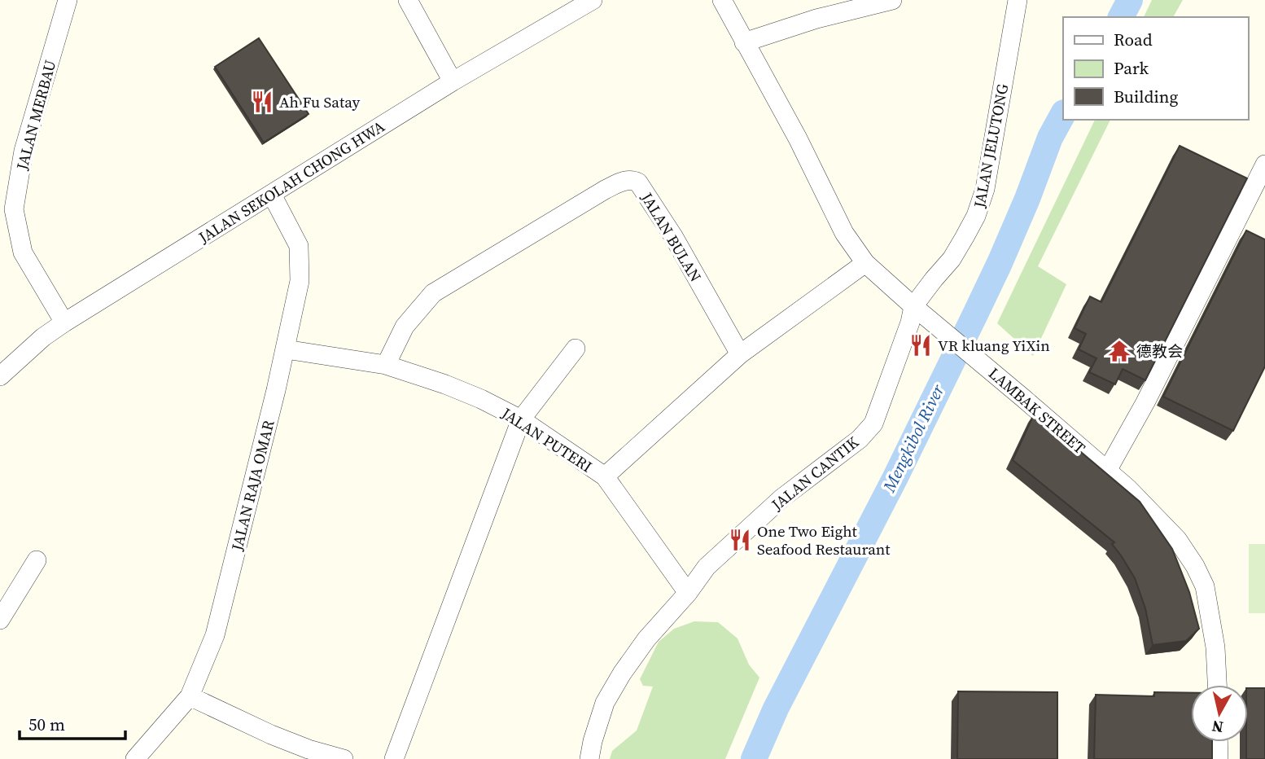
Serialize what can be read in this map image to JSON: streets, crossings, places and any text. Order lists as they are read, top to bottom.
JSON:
{
  "streets": {
    "street": [
      "JALAN MERBAU",
      "JALAN JELUTONG",
      "JALAN SEKOLAH CHONG HWA",
      "JALAN BULAN",
      "LAMBAK STREET",
      "JALAN PUTERI",
      "JALAN CANTIK",
      "JALAN RAJA OMAR"
    ]
  },
  "crossings": [
    ["JALAN MERBAU", "JALAN SEKOLAH CHONG HWA"],
    ["JALAN JELUTONG", "LAMBAK STREET"],
    ["JALAN JELUTONG", "JALAN CANTIK"],
    ["JALAN SEKOLAH CHONG HWA", "JALAN RAJA OMAR"],
    ["JALAN BULAN", "JALAN PUTERI"],
    ["LAMBAK STREET", "JALAN CANTIK"],
    ["JALAN PUTERI", "JALAN CANTIK"],
    ["JALAN PUTERI", "JALAN RAJA OMAR"]
  ],
  "water": ["Mengkibol River"],
  "places": {
    "restaurant": ["Ah Fu Satay", "VR kluang YiXin", "One Two Eight Seafood Restaurant"],
    "temple": ["德教会"]
  },
  "legend": ["Road", "Park", "Building"],
  "scale_bar": "50 m",
  "north": "bottom"
}
